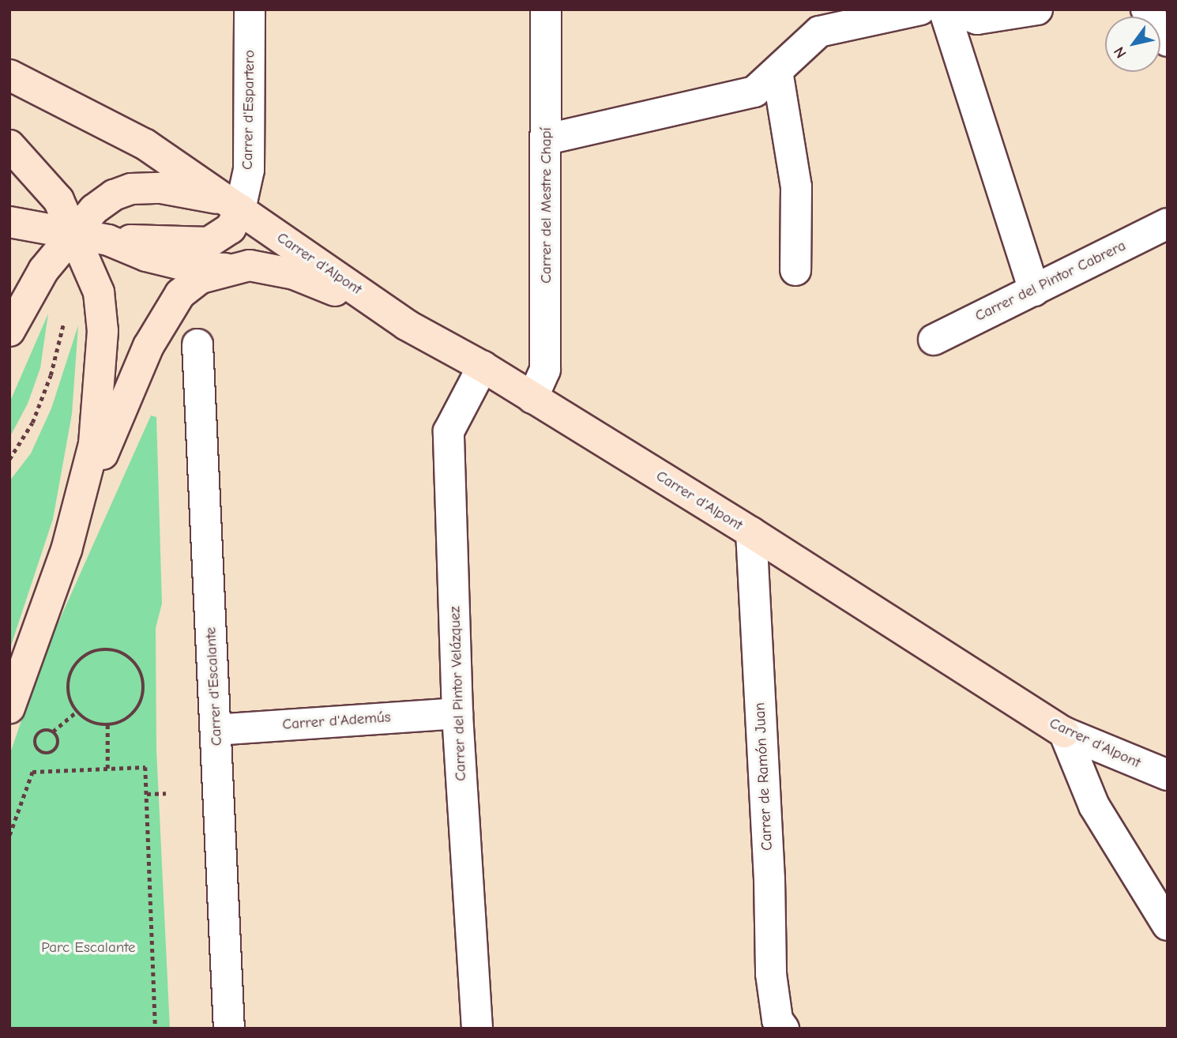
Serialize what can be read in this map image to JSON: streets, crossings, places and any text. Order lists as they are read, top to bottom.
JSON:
{
  "streets": {
    "street": [
      "Carrer d'Espartero",
      "Carrer del Mestre Chapí",
      "Carrer d'Alpont",
      "Carrer del Pintor Cabrera",
      "Carrer d'Escalante",
      "Carrer del Pintor Velázquez",
      "Carrer d'Ademús",
      "Carrer de Ramón Juan"
    ]
  },
  "crossings": [
    ["Carrer d'Espartero", "Carrer d'Alpont"],
    ["Carrer del Mestre Chapí", "Carrer d'Alpont"],
    ["Carrer d'Alpont", "Carrer del Pintor Velázquez"],
    ["Carrer d'Alpont", "Carrer de Ramón Juan"],
    ["Carrer d'Escalante", "Carrer d'Ademús"],
    ["Carrer del Pintor Velázquez", "Carrer d'Ademús"]
  ],
  "parks": ["Parc Escalante"],
  "north": "bottom left"
}
